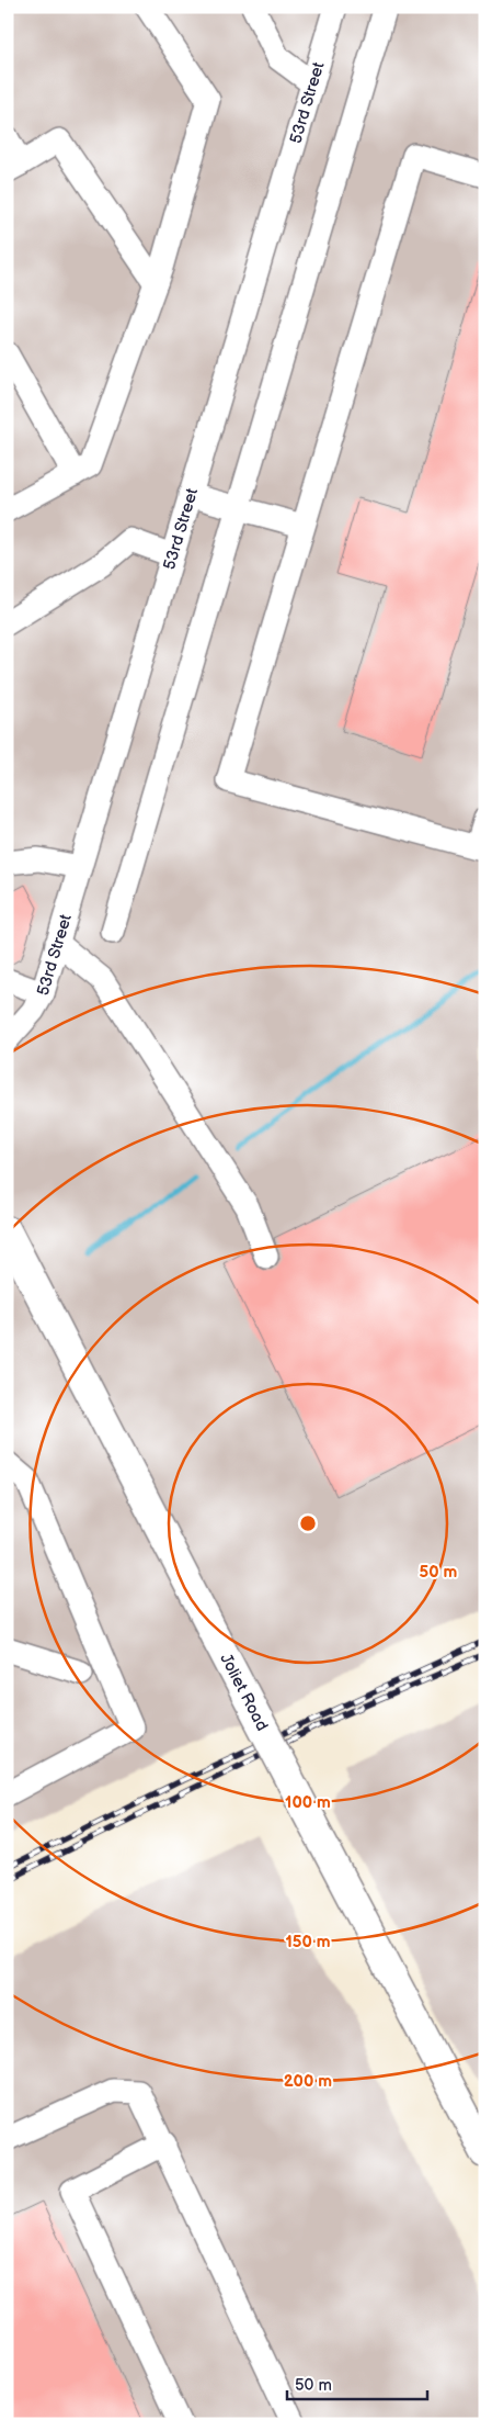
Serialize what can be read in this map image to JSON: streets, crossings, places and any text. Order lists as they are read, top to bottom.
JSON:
{
  "streets": {
    "main road": ["Joliet Road"],
    "street": ["53rd Street"]
  },
  "scale_bar": "50 m",
  "rings": [
    "50 m",
    "100 m",
    "150 m",
    "200 m"
  ]
}
